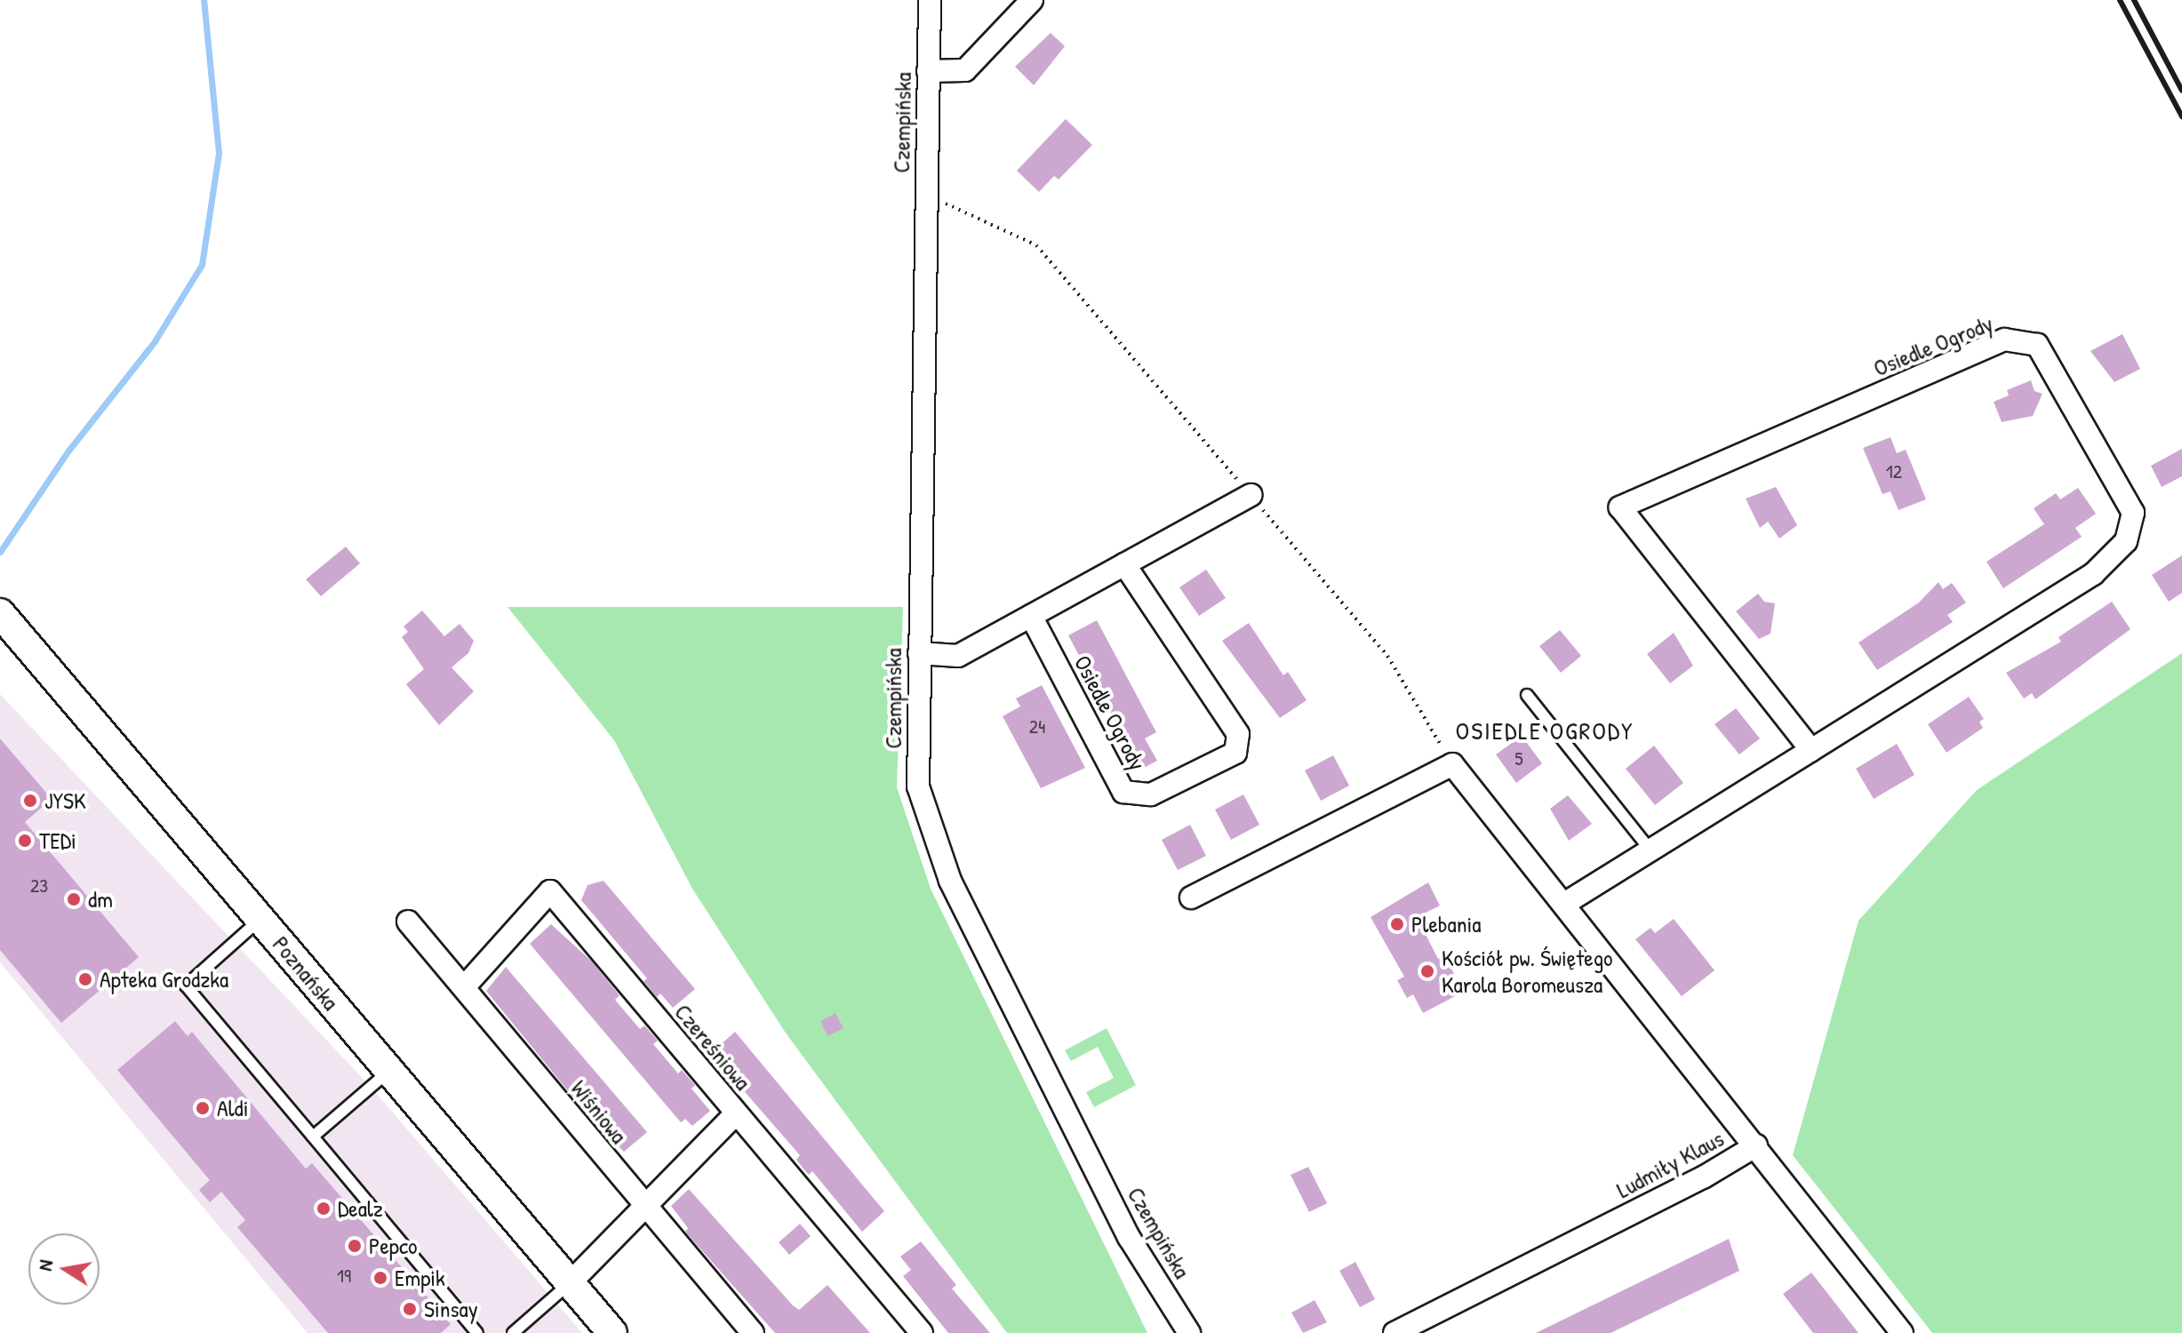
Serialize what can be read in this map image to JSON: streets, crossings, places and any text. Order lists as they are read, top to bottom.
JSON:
{
  "streets": {
    "street": [
      "Czempińska",
      "Osiedle Ogrody",
      "Poznańska",
      "Czereśniowa",
      "Wiśniowa",
      "Ludmiły Klaus"
    ]
  },
  "crossings": [
    ["Czereśniowa", "Wiśniowa"]
  ],
  "districts": ["OSIEDLE OGRODY"],
  "places": [
    "JYSK",
    "TEDi",
    "dm",
    "Plebania",
    "Kościół pw. Świętego Karola Boromeusza",
    "Apteka Grodzka",
    "Aldi",
    "Dealz",
    "Pepco",
    "Empik",
    "Sinsay"
  ],
  "house_numbers": [
    "12",
    "24",
    "5",
    "23",
    "19"
  ],
  "north": "left"
}
